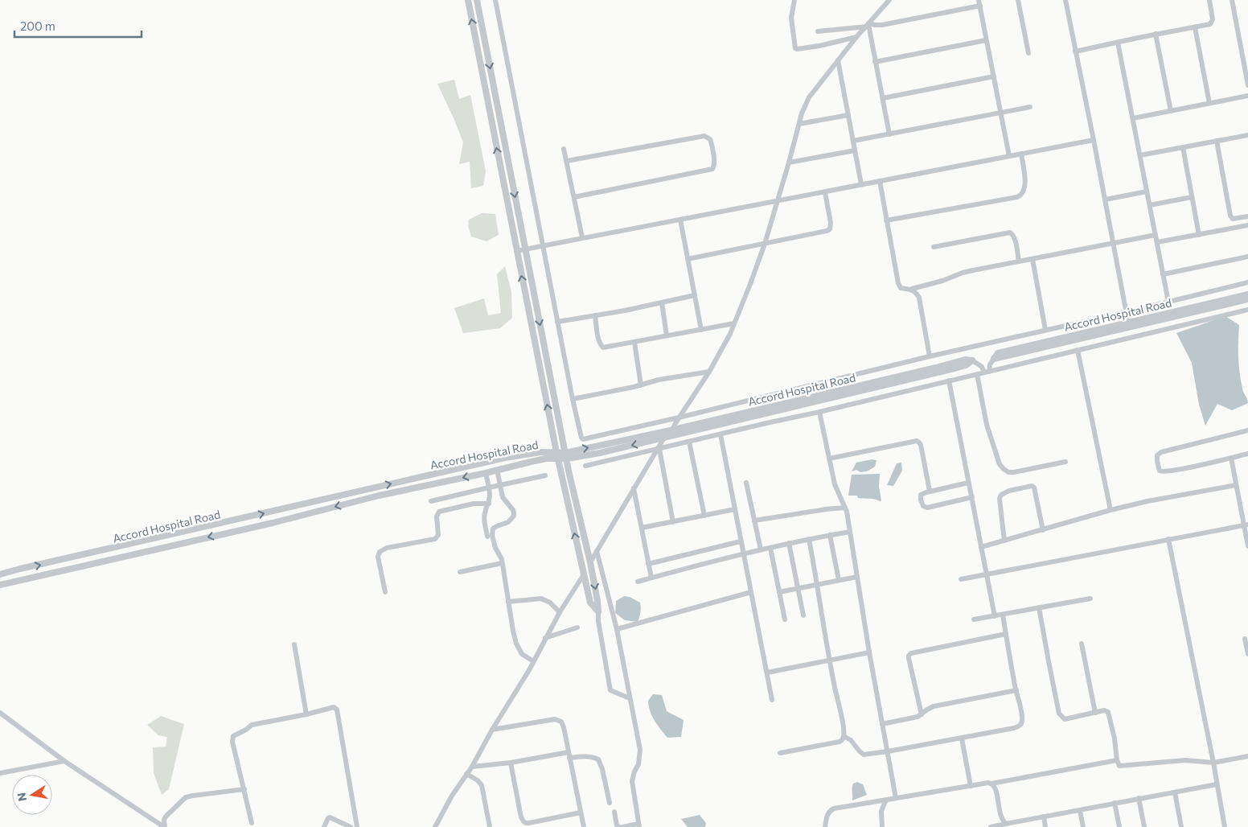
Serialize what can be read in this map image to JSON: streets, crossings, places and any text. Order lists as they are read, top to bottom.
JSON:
{
  "streets": {
    "street": ["Accord Hospital Road"]
  },
  "scale_bar": "200 m",
  "north": "left"
}
